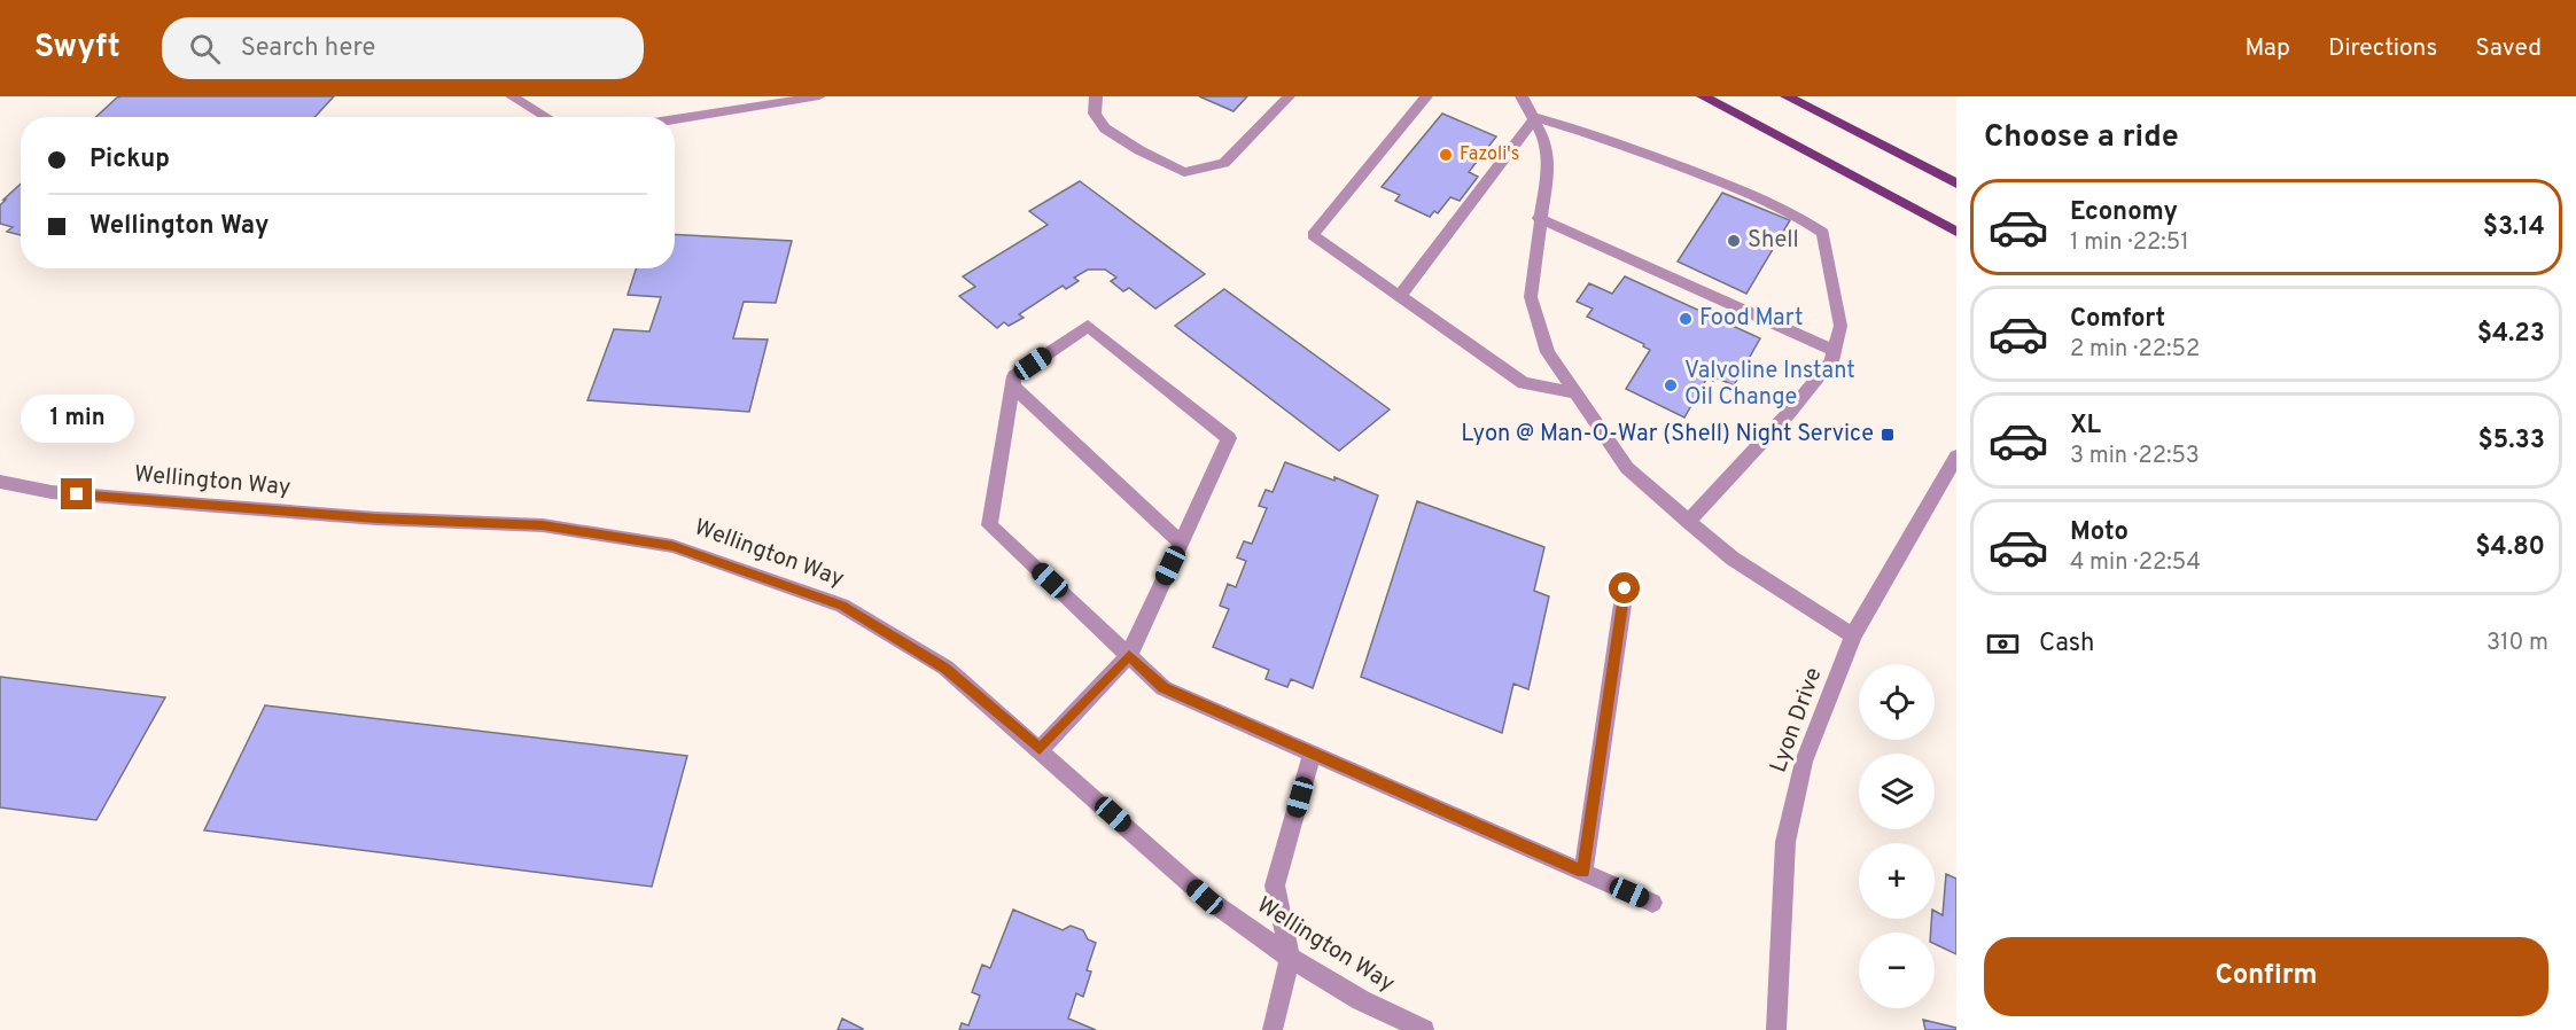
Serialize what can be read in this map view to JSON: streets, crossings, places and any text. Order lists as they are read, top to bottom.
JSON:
{
  "streets": {
    "street": ["Wellington Way", "Lyon Drive"]
  },
  "places": {
    "other": [
      "Fazoli's",
      "Shell",
      "Food Mart",
      "Valvoline Instant Oil Change"
    ],
    "transit": ["Lyon @ Man-O-War (Shell) Night Service"]
  },
  "page": {
    "header": "Swyft",
    "search": "Search here",
    "nav": ["Map", "Directions", "Saved"],
    "heading": "Choose a ride",
    "banner": ["Pickup", "Wellington Way"],
    "list": [
      {
        "name": "Economy",
        "note": "1 min · 22:51",
        "value": "$3.14"
      },
      {
        "name": "Comfort",
        "note": "2 min · 22:52",
        "value": "$4.23"
      },
      {
        "name": "XL",
        "note": "3 min · 22:53",
        "value": "$5.33"
      },
      {
        "name": "Moto",
        "note": "4 min · 22:54",
        "value": "$4.80"
      }
    ],
    "bubble": "1 min",
    "pay": ["Cash", "310 m"],
    "map_buttons": ["+", "−"],
    "buttons": "Confirm"
  }
}
